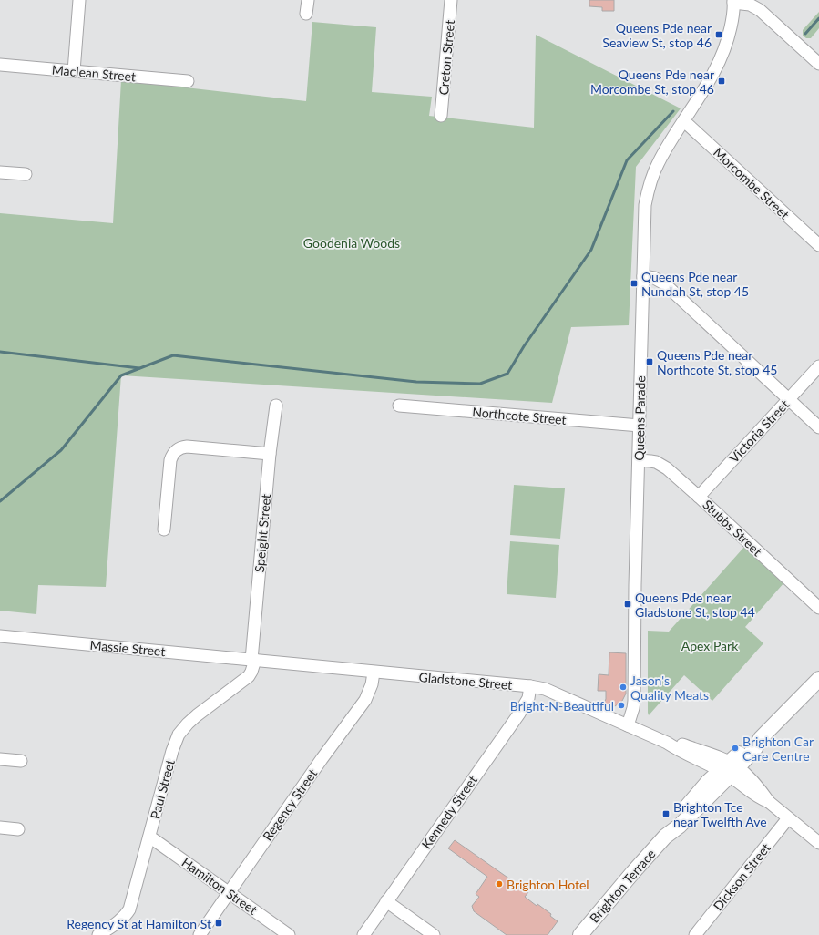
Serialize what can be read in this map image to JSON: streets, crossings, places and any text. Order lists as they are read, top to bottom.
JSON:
{
  "streets": {
    "main road": ["Brighton Terrace"],
    "street": [
      "Creton Street",
      "Maclean Street",
      "Morcombe Street",
      "Northcote Street",
      "Queens Parade",
      "Victoria Street",
      "Stubbs Street",
      "Speight Street",
      "Massie Street",
      "Gladstone Street",
      "Paul Street",
      "Regency Street",
      "Kennedy Street",
      "Dickson Street",
      "Hamilton Street"
    ]
  },
  "crossings": [
    ["Morcombe Street", "Queens Parade"],
    ["Northcote Street", "Queens Parade"],
    ["Queens Parade", "Stubbs Street"],
    ["Queens Parade", "Gladstone Street"],
    ["Victoria Street", "Stubbs Street"],
    ["Speight Street", "Massie Street"],
    ["Speight Street", "Gladstone Street"],
    ["Speight Street", "Paul Street"],
    ["Massie Street", "Gladstone Street"],
    ["Massie Street", "Paul Street"],
    ["Gladstone Street", "Paul Street"],
    ["Gladstone Street", "Regency Street"],
    ["Gladstone Street", "Kennedy Street"],
    ["Gladstone Street", "Dickson Street"],
    ["Gladstone Street", "Brighton Terrace"],
    ["Paul Street", "Hamilton Street"],
    ["Regency Street", "Hamilton Street"]
  ],
  "parks": ["Goodenia Woods", "Apex Park"],
  "places": {
    "transit": [
      "Queens Pde near Seaview St, stop 46",
      "Queens Pde near Morcombe St, stop 46",
      "Queens Pde near Nundah St, stop 45",
      "Queens Pde near Northcote St, stop 45",
      "Queens Pde near Gladstone St, stop 44",
      "Brighton Tce near Twelfth Ave",
      "Regency St at Hamilton St"
    ],
    "other": [
      "Jason's Quality Meats",
      "Bright-N-Beautiful",
      "Brighton Car Care Centre",
      "Brighton Hotel"
    ]
  }
}
